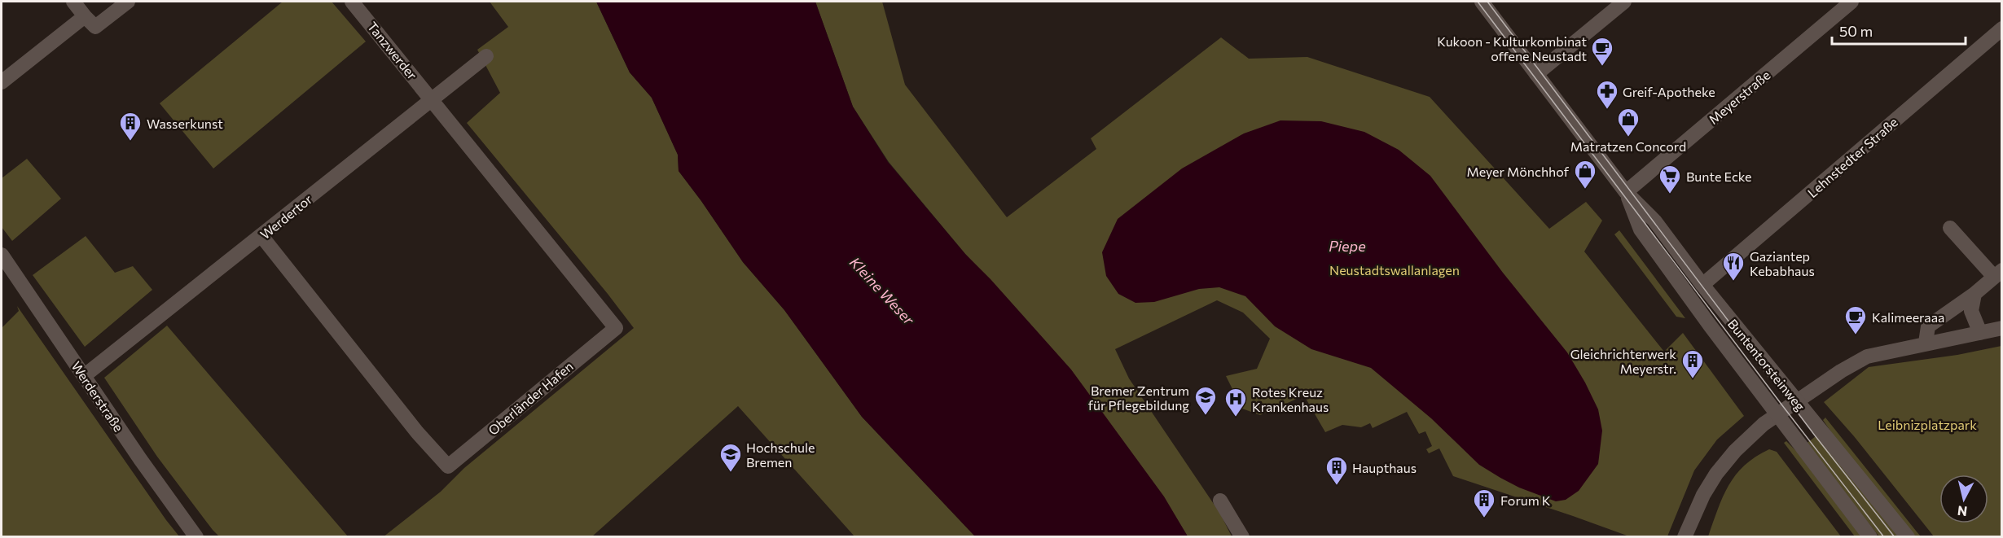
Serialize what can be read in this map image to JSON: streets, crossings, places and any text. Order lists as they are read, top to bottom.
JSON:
{
  "streets": {
    "street": [
      "Tanzwerder",
      "Meyerstraße",
      "Lehnstedter Straße",
      "Werdertor",
      "Buntentorsteinweg",
      "Werderstraße",
      "Oberländer Hafen"
    ]
  },
  "crossings": [
    ["Tanzwerder", "Werdertor"],
    ["Tanzwerder", "Oberländer Hafen"],
    ["Meyerstraße", "Buntentorsteinweg"],
    ["Lehnstedter Straße", "Buntentorsteinweg"],
    ["Werdertor", "Werderstraße"],
    ["Werdertor", "Oberländer Hafen"]
  ],
  "water": ["Piepe", "Kleine Weser"],
  "parks": ["Neustadtswallanlagen", "Leibnizplatzpark"],
  "places": {
    "cafe": ["Kukoon - Kulturkombinat offene Neustadt", "Kalimeeraaa"],
    "pharmacy": ["Greif-Apotheke"],
    "shop": ["Matratzen Concord", "Meyer Mönchhof"],
    "building": [
      "Wasserkunst",
      "Gleichrichterwerk Meyerstr.",
      "Haupthaus",
      "Forum K"
    ],
    "supermarket": ["Bunte Ecke"],
    "restaurant": ["Gaziantep Kebabhaus"],
    "school or university": ["Bremer Zentrum für Pflegebildung", "Hochschule Bremen"],
    "hospital": ["Rotes Kreuz Krankenhaus"]
  },
  "scale_bar": "50 m",
  "north": "bottom"
}
